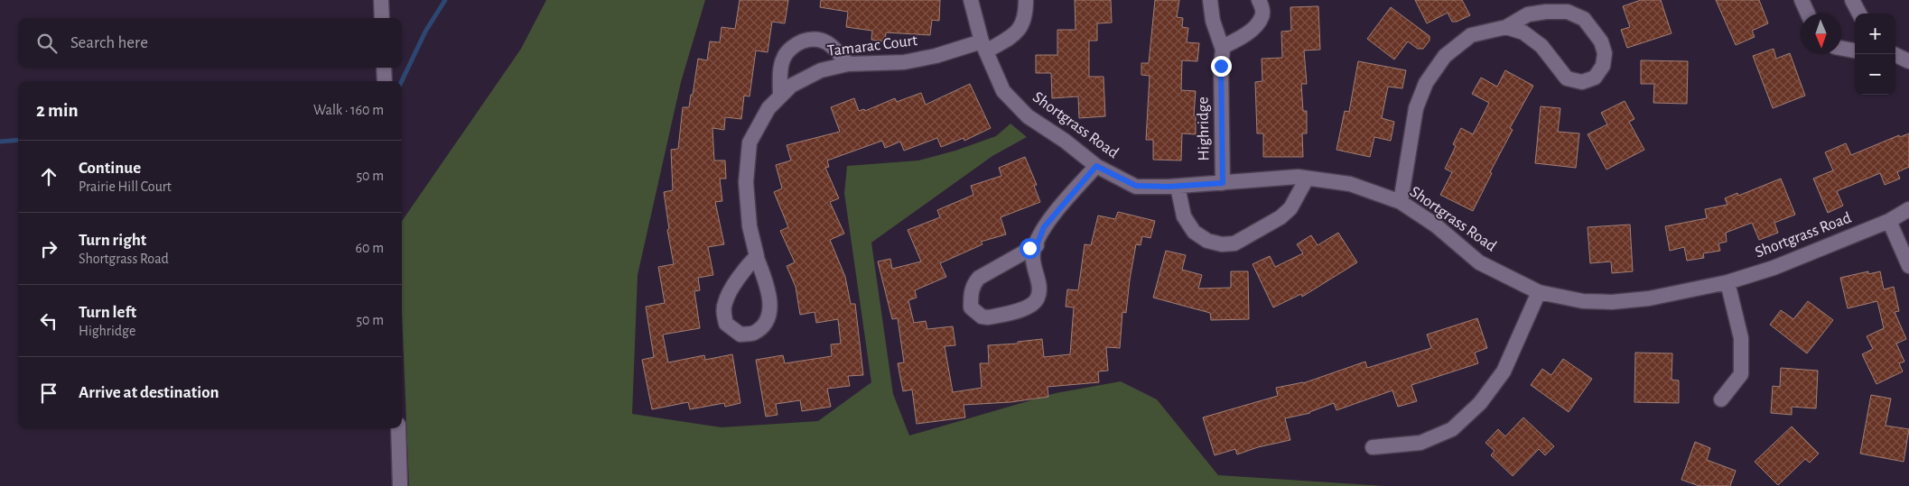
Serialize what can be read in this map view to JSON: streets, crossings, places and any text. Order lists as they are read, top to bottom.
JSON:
{
  "streets": {
    "street": ["Tamarac Court", "Shortgrass Road", "Highridge"]
  },
  "crossings": [
    ["Tamarac Court", "Shortgrass Road"],
    ["Shortgrass Road", "Highridge"]
  ],
  "north": "bottom",
  "page": {
    "map_buttons": ["+", "−"],
    "search": "Search here",
    "heading": ["2 min", "Walk · 160 m"],
    "list": [
      ["Continue", "Prairie Hill Court", "50 m"],
      ["Turn right", "Shortgrass Road", "60 m"],
      ["Turn left", "Highridge", "50 m"],
      "Arrive at destination"
    ]
  }
}
